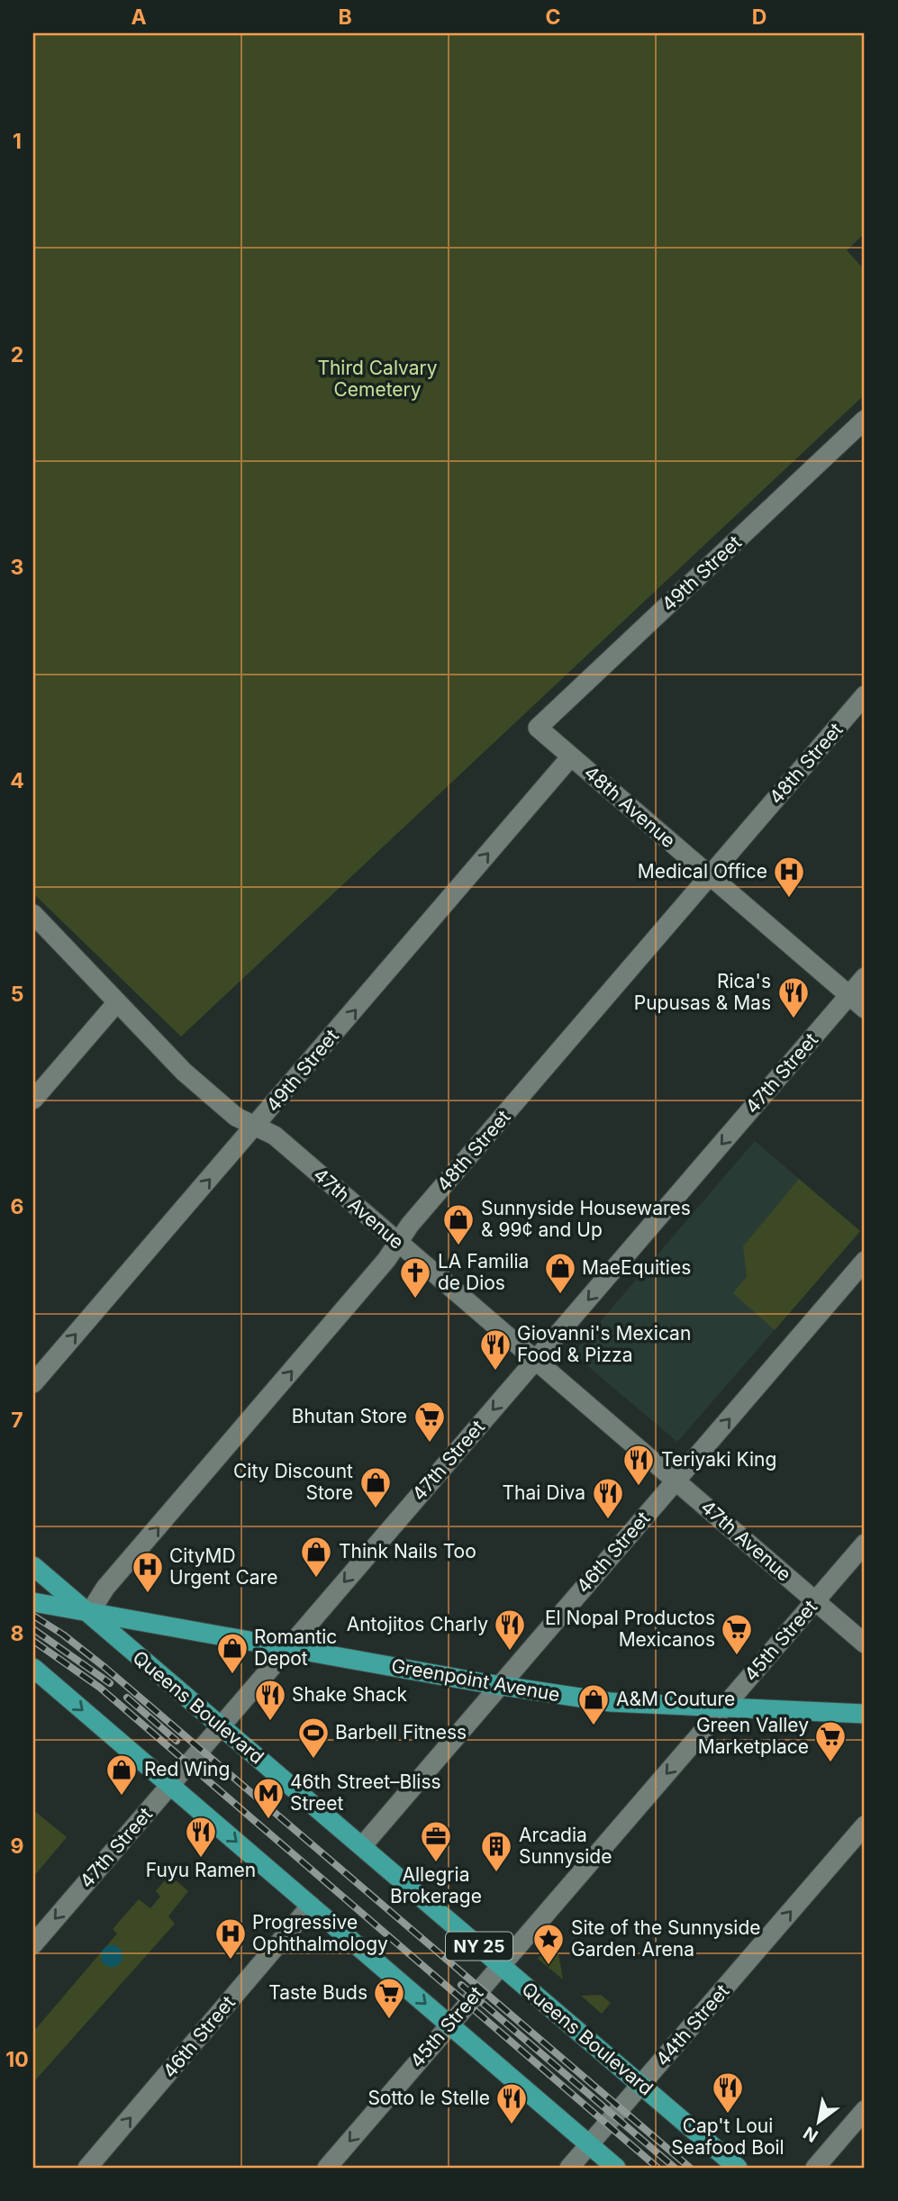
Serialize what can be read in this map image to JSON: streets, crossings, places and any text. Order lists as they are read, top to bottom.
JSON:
{
  "streets": {
    "main road": ["Greenpoint Avenue", "Queens Boulevard", "NY 25"],
    "street": [
      "49th Street",
      "48th Street",
      "48th Avenue",
      "47th Street",
      "47th Avenue",
      "46th Street",
      "45th Street",
      "44th Street"
    ]
  },
  "crossings": [
    ["49th Street", "48th Avenue"],
    ["49th Street", "47th Avenue"],
    ["48th Street", "48th Avenue"],
    ["48th Street", "47th Avenue"],
    ["48th Street", "Greenpoint Avenue"],
    ["48th Street", "Queens Boulevard"],
    ["48th Avenue", "47th Street"],
    ["47th Street", "47th Avenue"],
    ["47th Street", "Greenpoint Avenue"],
    ["47th Street", "Queens Boulevard"],
    ["47th Avenue", "46th Street"],
    ["47th Avenue", "45th Street"],
    ["46th Street", "Greenpoint Avenue"],
    ["46th Street", "Queens Boulevard"],
    ["45th Street", "Greenpoint Avenue"],
    ["45th Street", "Queens Boulevard"],
    ["Greenpoint Avenue", "Queens Boulevard"],
    ["Queens Boulevard", "44th Street"]
  ],
  "one_way": [
    "49th Street",
    "48th Street",
    "47th Street",
    "46th Street",
    "45th Street",
    "44th Street"
  ],
  "parks": ["Third Calvary Cemetery"],
  "places": {
    "hospital": ["Medical Office", "CityMD Urgent Care", "Progressive Ophthalmology"],
    "restaurant": [
      "Rica's Pupusas & Mas",
      "Giovanni's Mexican Food & Pizza",
      "Teriyaki King",
      "Thai Diva",
      "Antojitos Charly",
      "Shake Shack",
      "Fuyu Ramen",
      "Cap't Loui Seafood Boil",
      "Sotto le Stelle"
    ],
    "shop": [
      "Sunnyside Housewares & 99¢ and Up",
      "MaeEquities",
      "City Discount Store",
      "Think Nails Too",
      "Romantic Depot",
      "A&M Couture",
      "Red Wing"
    ],
    "church": ["LA Familia de Dios"],
    "supermarket": [
      "Bhutan Store",
      "El Nopal Productos Mexicanos",
      "Green Valley Marketplace",
      "Taste Buds"
    ],
    "sports": ["Barbell Fitness"],
    "metro station": ["46th Street–Bliss Street"],
    "office": ["Allegria Brokerage"],
    "building": ["Arcadia Sunnyside"],
    "place": ["Site of the Sunnyside Garden Arena"]
  },
  "north": "bottom left",
  "grid": {
    "columns": [
      "A",
      "B",
      "C",
      "D"
    ],
    "rows": [
      "1",
      "2",
      "3",
      "4",
      "5",
      "6",
      "7",
      "8",
      "9",
      "10"
    ]
  }
}
